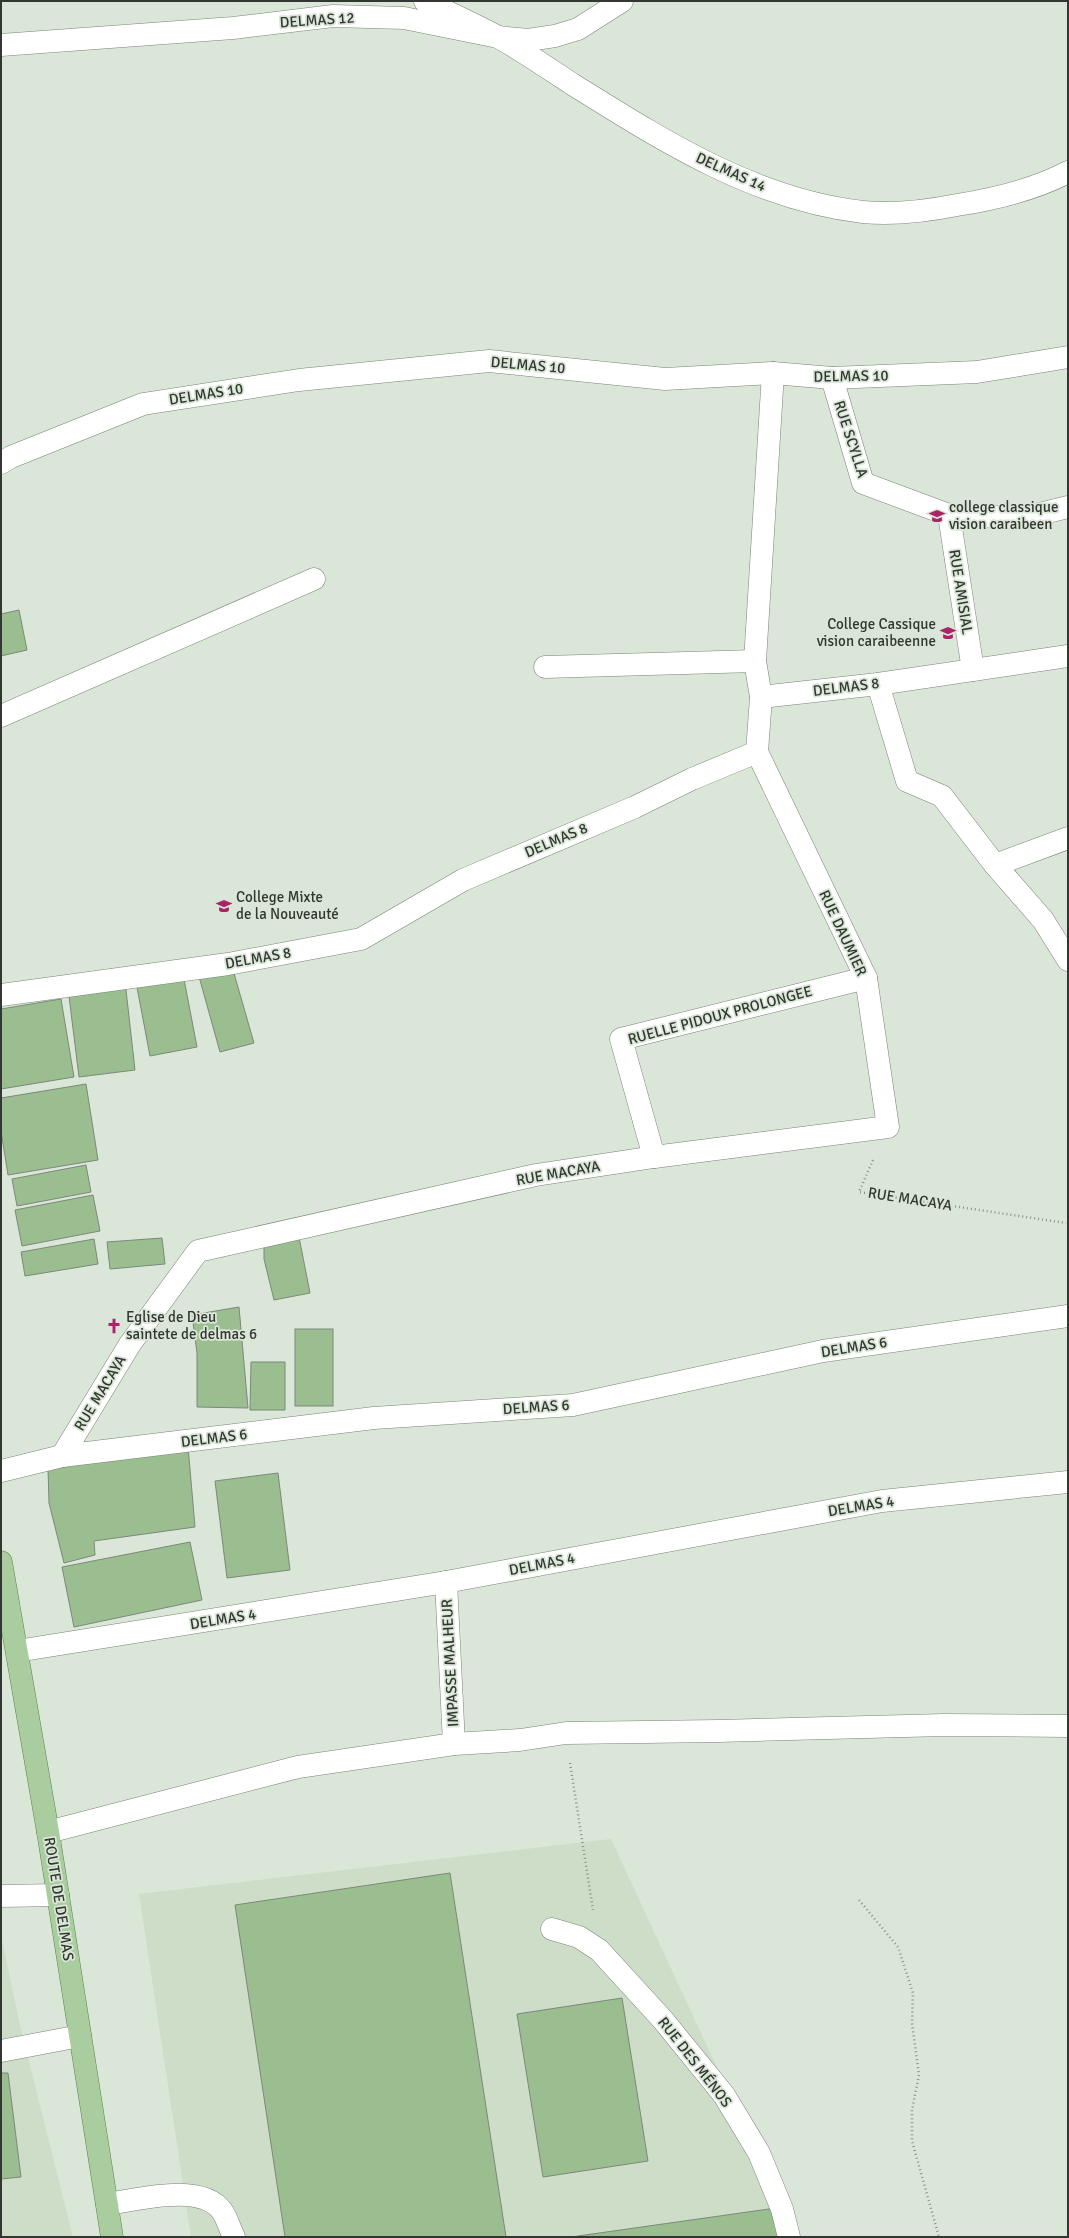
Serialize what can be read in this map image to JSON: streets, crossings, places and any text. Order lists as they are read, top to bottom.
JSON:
{
  "streets": {
    "main road": ["ROUTE DE DELMAS"],
    "street": [
      "DELMAS 12",
      "DELMAS 14",
      "DELMAS 10",
      "RUE SCYLLA",
      "RUE AMISIAL",
      "DELMAS 8",
      "RUE DAUMIER",
      "RUELLE PIDOUX PROLONGEE",
      "RUE MACAYA",
      "DELMAS 6",
      "DELMAS 4",
      "IMPASSE MALHEUR",
      "RUE DES MÉNOS"
    ]
  },
  "crossings": [
    ["DELMAS 12", "DELMAS 14"],
    ["DELMAS 10", "RUE SCYLLA"],
    ["RUE SCYLLA", "RUE AMISIAL"],
    ["RUE AMISIAL", "DELMAS 8"],
    ["DELMAS 8", "RUE DAUMIER"],
    ["RUE DAUMIER", "RUELLE PIDOUX PROLONGEE"],
    ["RUE DAUMIER", "RUE MACAYA"],
    ["RUELLE PIDOUX PROLONGEE", "RUE MACAYA"],
    ["RUE MACAYA", "DELMAS 6"],
    ["DELMAS 4", "IMPASSE MALHEUR"],
    ["DELMAS 4", "ROUTE DE DELMAS"]
  ],
  "places": {
    "school or university": ["college classique vision caraibeen", "College Cassique vision caraibeenne", "College Mixte de la Nouveauté"],
    "church": ["Eglise de Dieu saintete de delmas 6"]
  }
}
